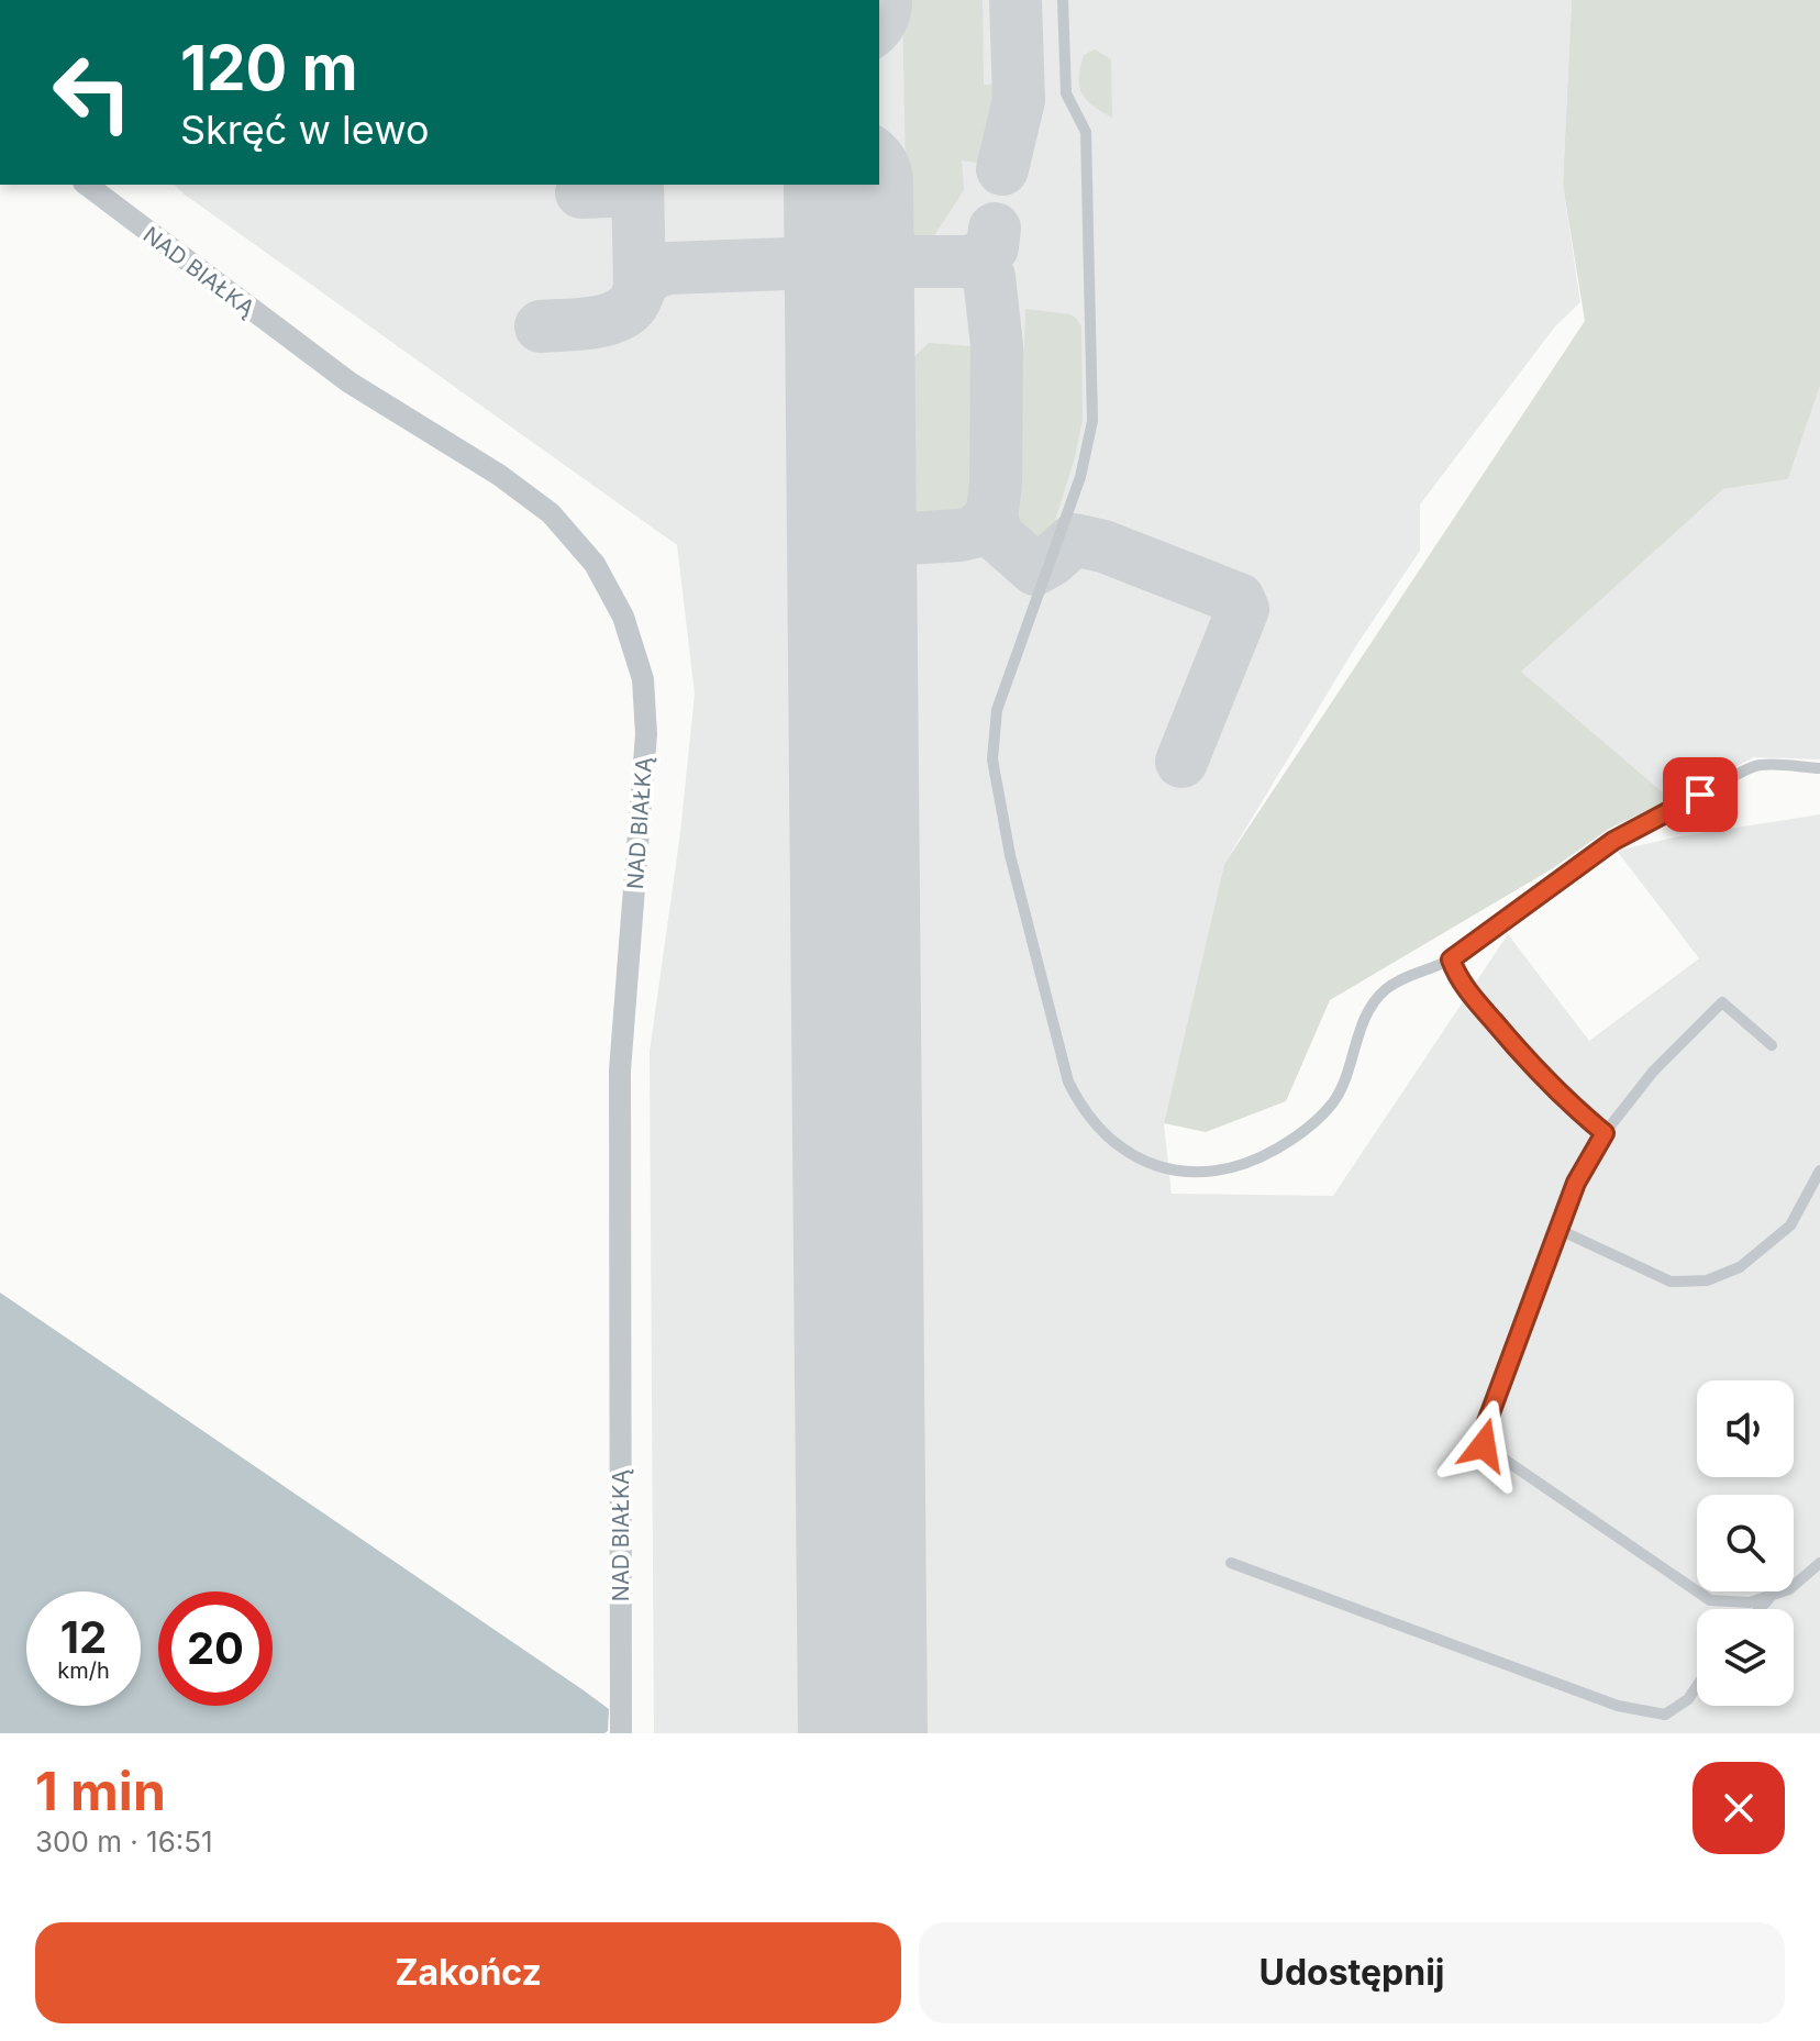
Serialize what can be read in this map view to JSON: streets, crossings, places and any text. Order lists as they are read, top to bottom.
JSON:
{
  "streets": {
    "street": ["NAD BIAŁKĄ"]
  },
  "page": {
    "turn": ["120 m", "Skręć w lewo"],
    "speed": "12 km/h",
    "limit": "20",
    "heading": ["1 min", "300 m · 16:51"],
    "buttons": ["Zakończ", "Udostępnij"]
  }
}
